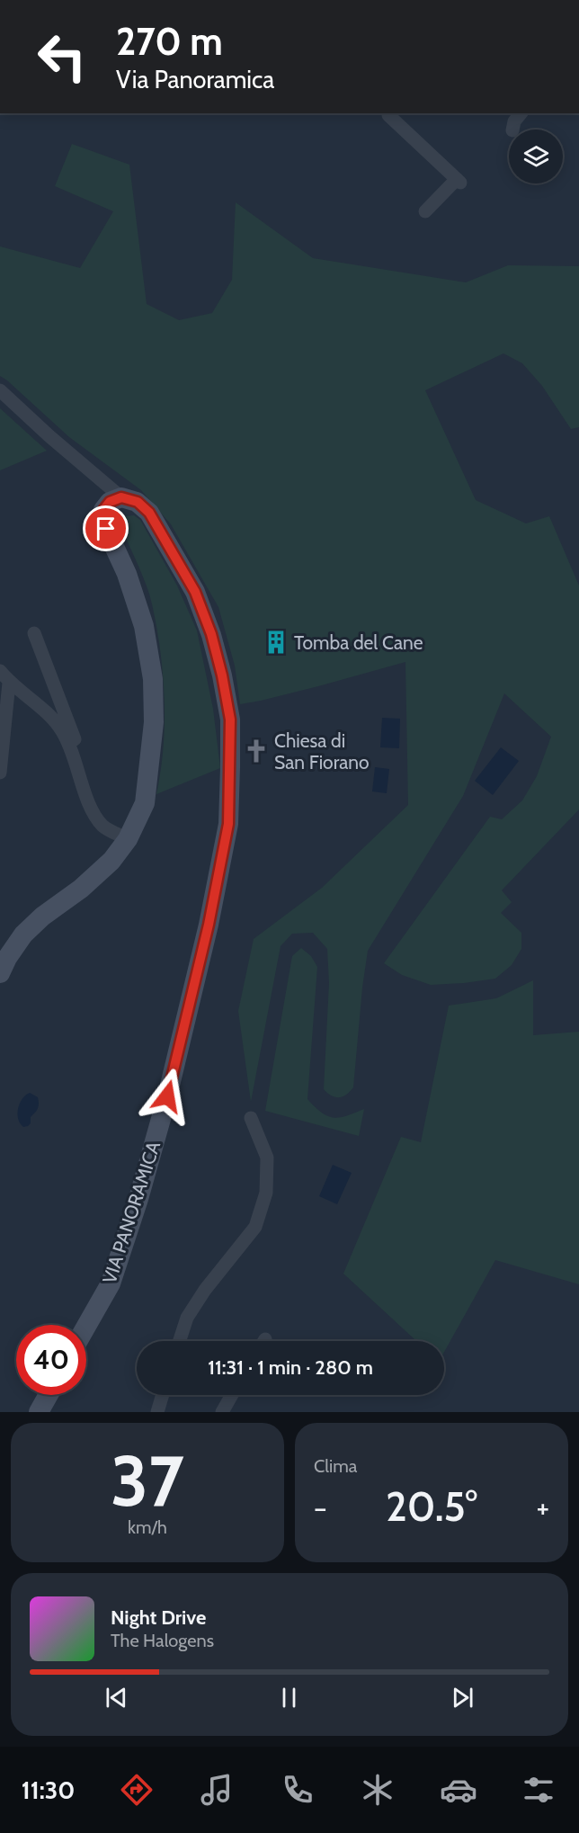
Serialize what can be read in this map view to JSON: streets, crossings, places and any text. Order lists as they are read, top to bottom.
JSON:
{
  "streets": {
    "street": ["VIA PANORAMICA"]
  },
  "places": {
    "building": ["Tomba del Cane"],
    "church": ["Chiesa di San Fiorano"]
  },
  "page": {
    "turn": ["270 m", "Via Panoramica"],
    "limit": "40",
    "trip": "11:31 · 1 min · 280 m",
    "tile": [
      ["37", "km/h"],
      "Clima"
    ],
    "heat": ["−", "20.5°", "+"],
    "song": ["Night Drive", "The Halogens"],
    "tabs": "11:30"
  }
}
